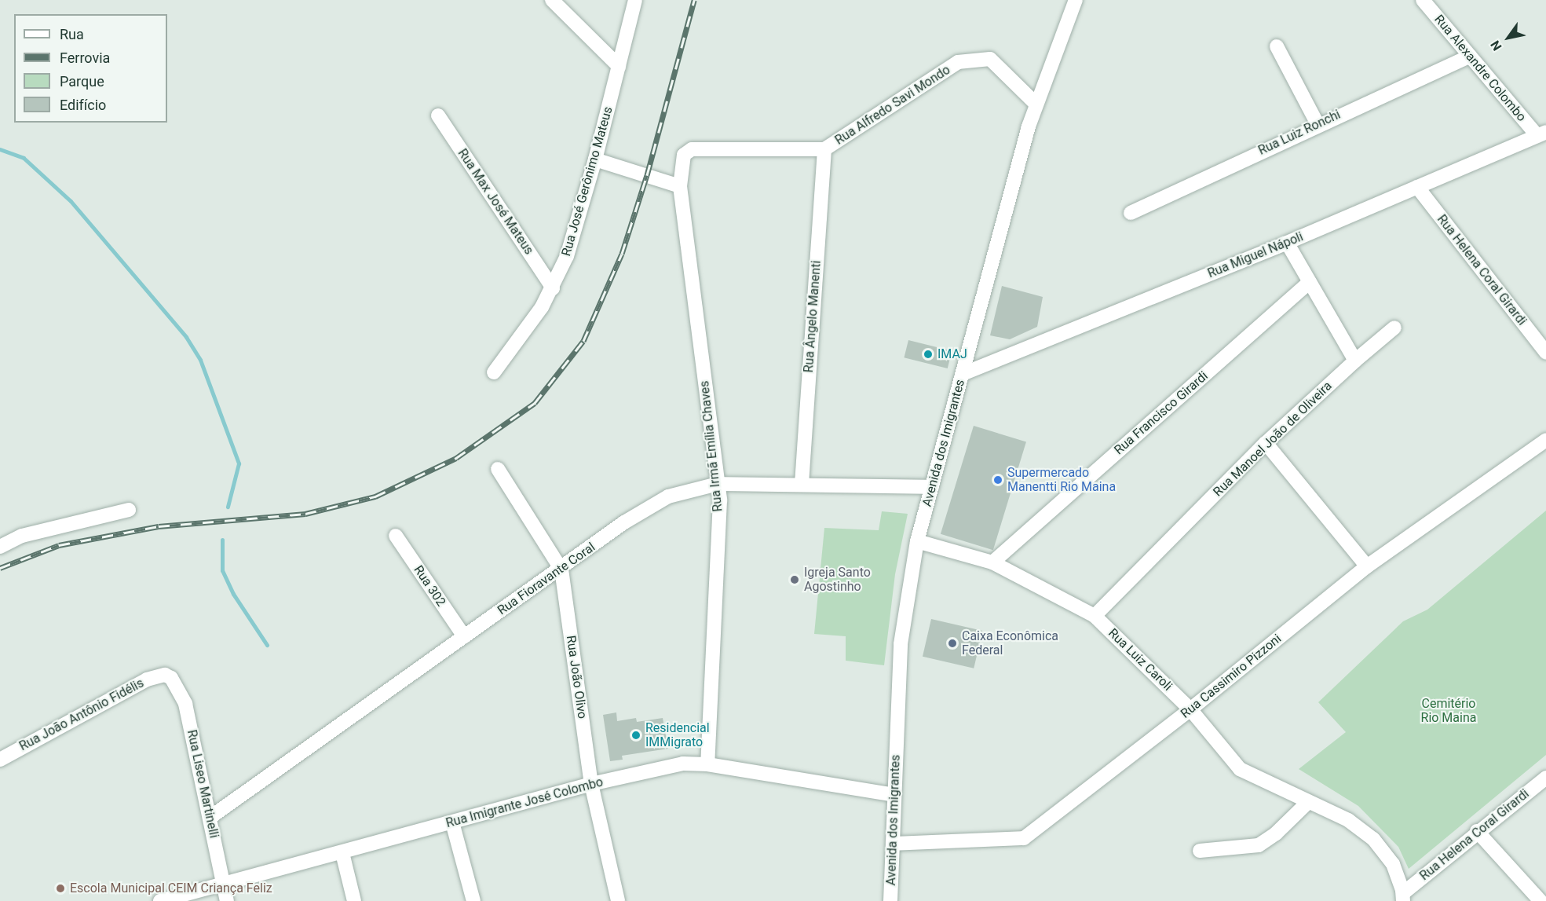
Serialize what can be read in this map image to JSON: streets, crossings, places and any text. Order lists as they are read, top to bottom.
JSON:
{
  "streets": {
    "street": [
      "Rua Alexandre Colombo",
      "Rua Alfredo Savi Mondo",
      "Rua Luiz Ronchi",
      "Rua José Gerônimo Mateus",
      "Rua Max José Mateus",
      "Rua Miguel Nápoli",
      "Rua Helena Coral Girardi",
      "Rua Ângelo Manenti",
      "Rua Francisco Girardi",
      "Rua Manoel João de Oliveira",
      "Avenida dos Imigrantes",
      "Rua Irmã Emília Chaves",
      "Rua Fioravante Coral",
      "Rua 302",
      "Rua Luiz Caroli",
      "Rua Cassimiro Pizzoni",
      "Rua João Olivo",
      "Rua João Antônio Fidélis",
      "Rua Liseo Martinelli",
      "Rua Imigrante José Colombo"
    ]
  },
  "crossings": [
    ["Rua Alexandre Colombo", "Rua Luiz Ronchi"],
    ["Rua Alexandre Colombo", "Rua Miguel Nápoli"],
    ["Rua Alfredo Savi Mondo", "Rua Ângelo Manenti"],
    ["Rua Alfredo Savi Mondo", "Avenida dos Imigrantes"],
    ["Rua Alfredo Savi Mondo", "Rua Irmã Emília Chaves"],
    ["Rua José Gerônimo Mateus", "Rua Max José Mateus"],
    ["Rua Miguel Nápoli", "Rua Helena Coral Girardi"],
    ["Rua Miguel Nápoli", "Avenida dos Imigrantes"],
    ["Rua Helena Coral Girardi", "Rua Luiz Caroli"],
    ["Rua Ângelo Manenti", "Rua Fioravante Coral"],
    ["Rua Francisco Girardi", "Rua Luiz Caroli"],
    ["Rua Manoel João de Oliveira", "Rua Luiz Caroli"],
    ["Avenida dos Imigrantes", "Rua Fioravante Coral"],
    ["Avenida dos Imigrantes", "Rua Luiz Caroli"],
    ["Avenida dos Imigrantes", "Rua Cassimiro Pizzoni"],
    ["Avenida dos Imigrantes", "Rua Imigrante José Colombo"],
    ["Rua Irmã Emília Chaves", "Rua Fioravante Coral"],
    ["Rua Irmã Emília Chaves", "Rua Imigrante José Colombo"],
    ["Rua Fioravante Coral", "Rua 302"],
    ["Rua Fioravante Coral", "Rua João Olivo"],
    ["Rua Fioravante Coral", "Rua Liseo Martinelli"],
    ["Rua Luiz Caroli", "Rua Cassimiro Pizzoni"],
    ["Rua João Olivo", "Rua Imigrante José Colombo"],
    ["Rua João Antônio Fidélis", "Rua Liseo Martinelli"],
    ["Rua Liseo Martinelli", "Rua Imigrante José Colombo"]
  ],
  "parks": ["Cemitério Rio Maina"],
  "places": [
    "IMAJ",
    "Supermercado Manentti Rio Maina",
    "Igreja Santo Agostinho",
    "Caixa Econômica Federal",
    "Residencial IMMigrato",
    "Escola Municipal CEIM Criança Feliz"
  ],
  "legend": [
    "Rua",
    "Ferrovia",
    "Parque",
    "Edifício"
  ],
  "north": "bottom left"
}
